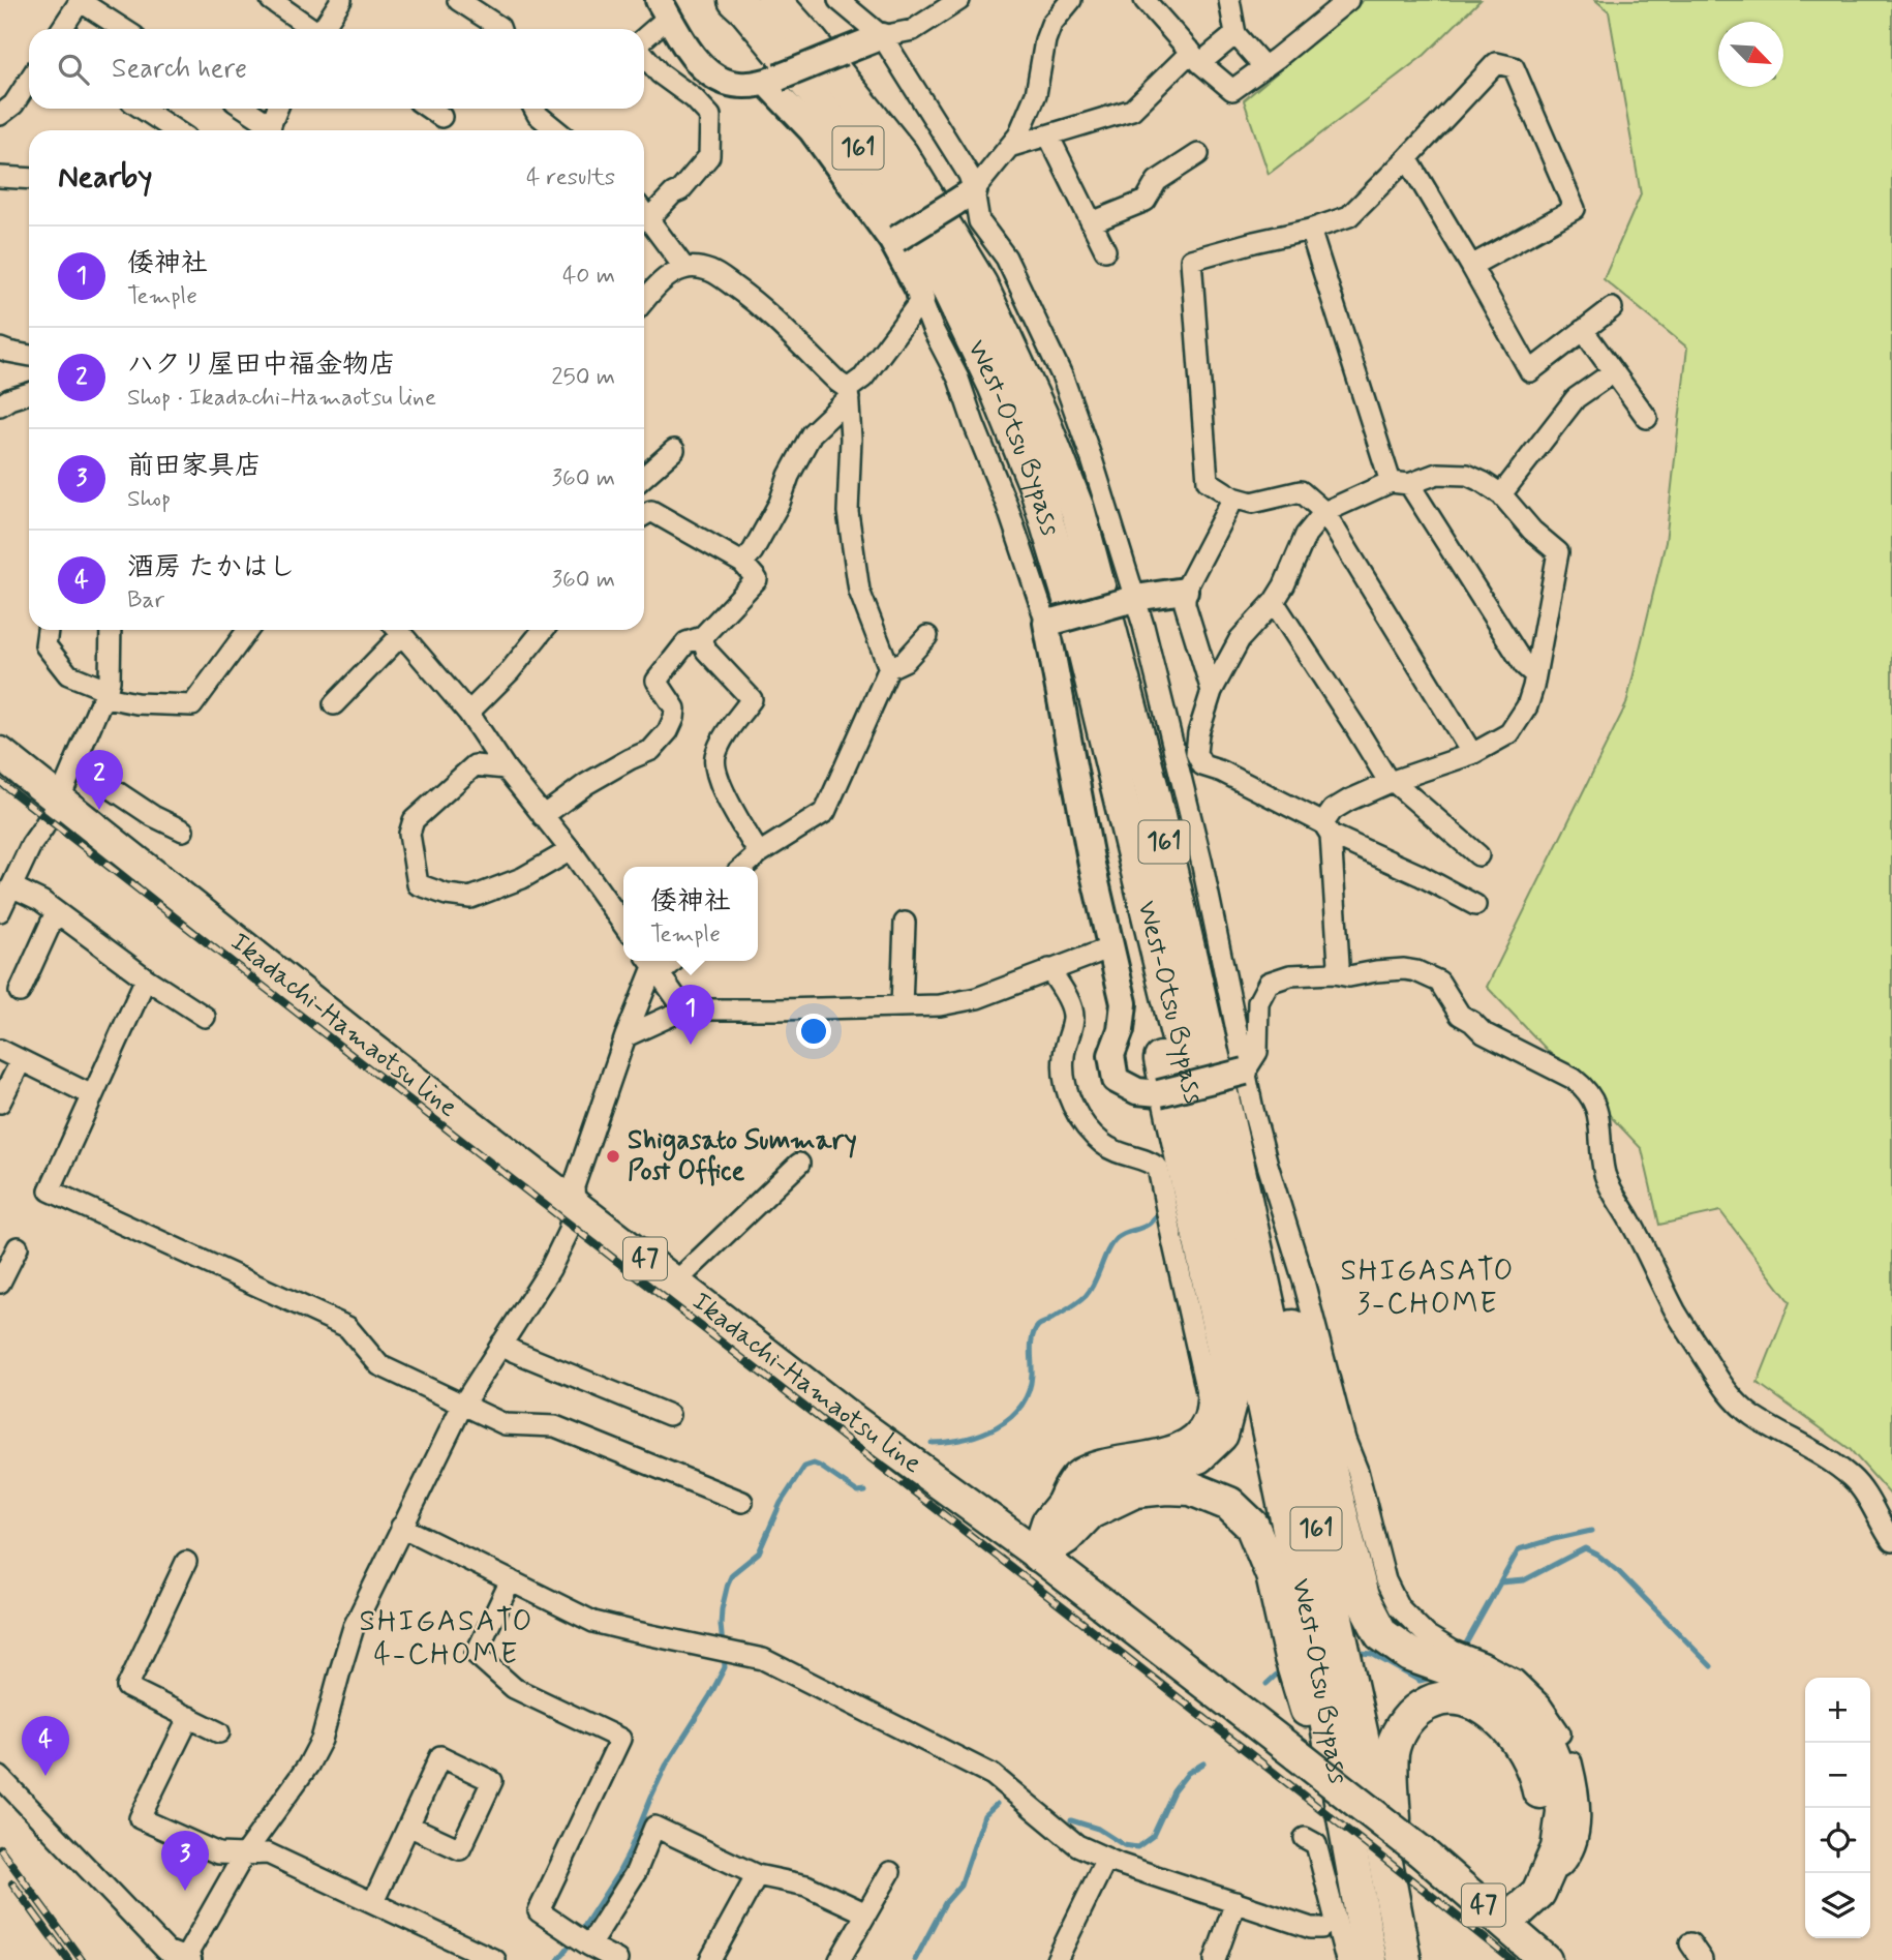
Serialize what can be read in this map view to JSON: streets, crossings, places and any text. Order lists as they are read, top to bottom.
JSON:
{
  "streets": {
    "highway": ["161", "West-Otsu Bypass"],
    "main road": ["Ikadachi-Hamaotsu line", "47"]
  },
  "districts": ["SHIGASATO 3-CHOME", "SHIGASATO 4-CHOME"],
  "places": ["Shigasato Summary Post Office"],
  "north": "bottom right",
  "page": {
    "search": "Search here",
    "heading": ["Nearby", "4 results"],
    "list": [
      {
        "mark": "1",
        "name": "倭神社",
        "note": "Temple",
        "value": "40 m"
      },
      {
        "mark": "2",
        "name": "ハクリ屋田中福金物店",
        "note": "Shop · Ikadachi-Hamaotsu line",
        "value": "250 m"
      },
      {
        "mark": "3",
        "name": "前田家具店",
        "note": "Shop",
        "value": "360 m"
      },
      {
        "mark": "4",
        "name": "酒房 たかはし",
        "note": "Bar",
        "value": "360 m"
      }
    ],
    "pins": [
      "2",
      "1",
      "4",
      "3"
    ],
    "popup": ["倭神社", "Temple"],
    "map_buttons": ["+", "−"]
  }
}
